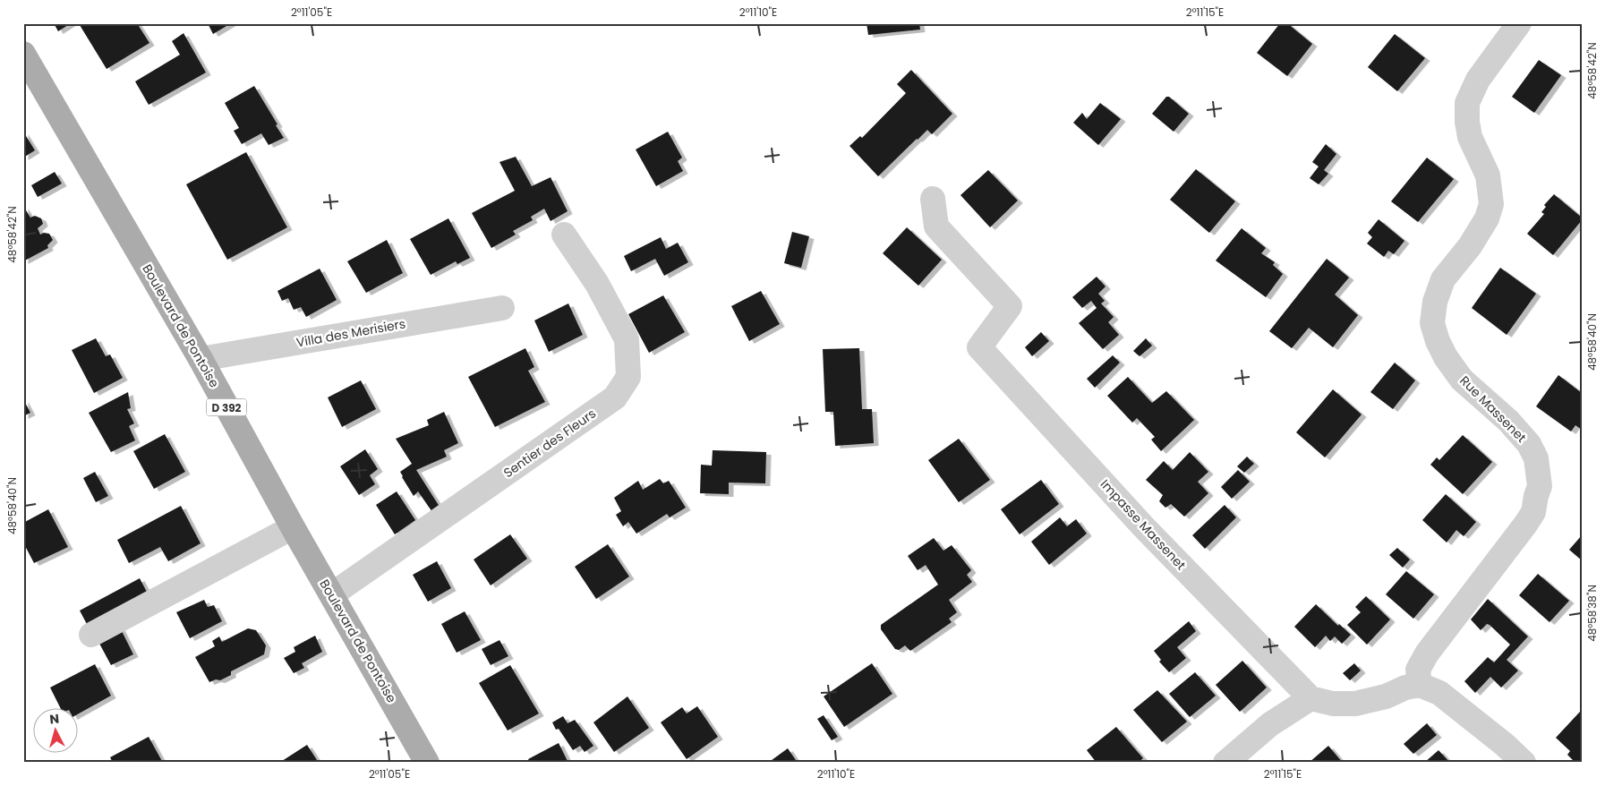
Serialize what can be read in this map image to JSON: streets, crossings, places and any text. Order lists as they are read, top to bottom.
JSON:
{
  "streets": {
    "main road": ["Boulevard de Pontoise", "D 392"],
    "street": [
      "Villa des Merisiers",
      "Rue Massenet",
      "Sentier des Fleurs",
      "Impasse Massenet"
    ]
  },
  "crossings": [
    ["Boulevard de Pontoise", "Villa des Merisiers"],
    ["Boulevard de Pontoise", "Sentier des Fleurs"]
  ],
  "north": "top",
  "coordinates": [
    "2°11'05\"E",
    "2°11'10\"E",
    "2°11'15\"E",
    "48°58'42\"N",
    "48°58'40\"N",
    "48°58'38\"N"
  ]
}
